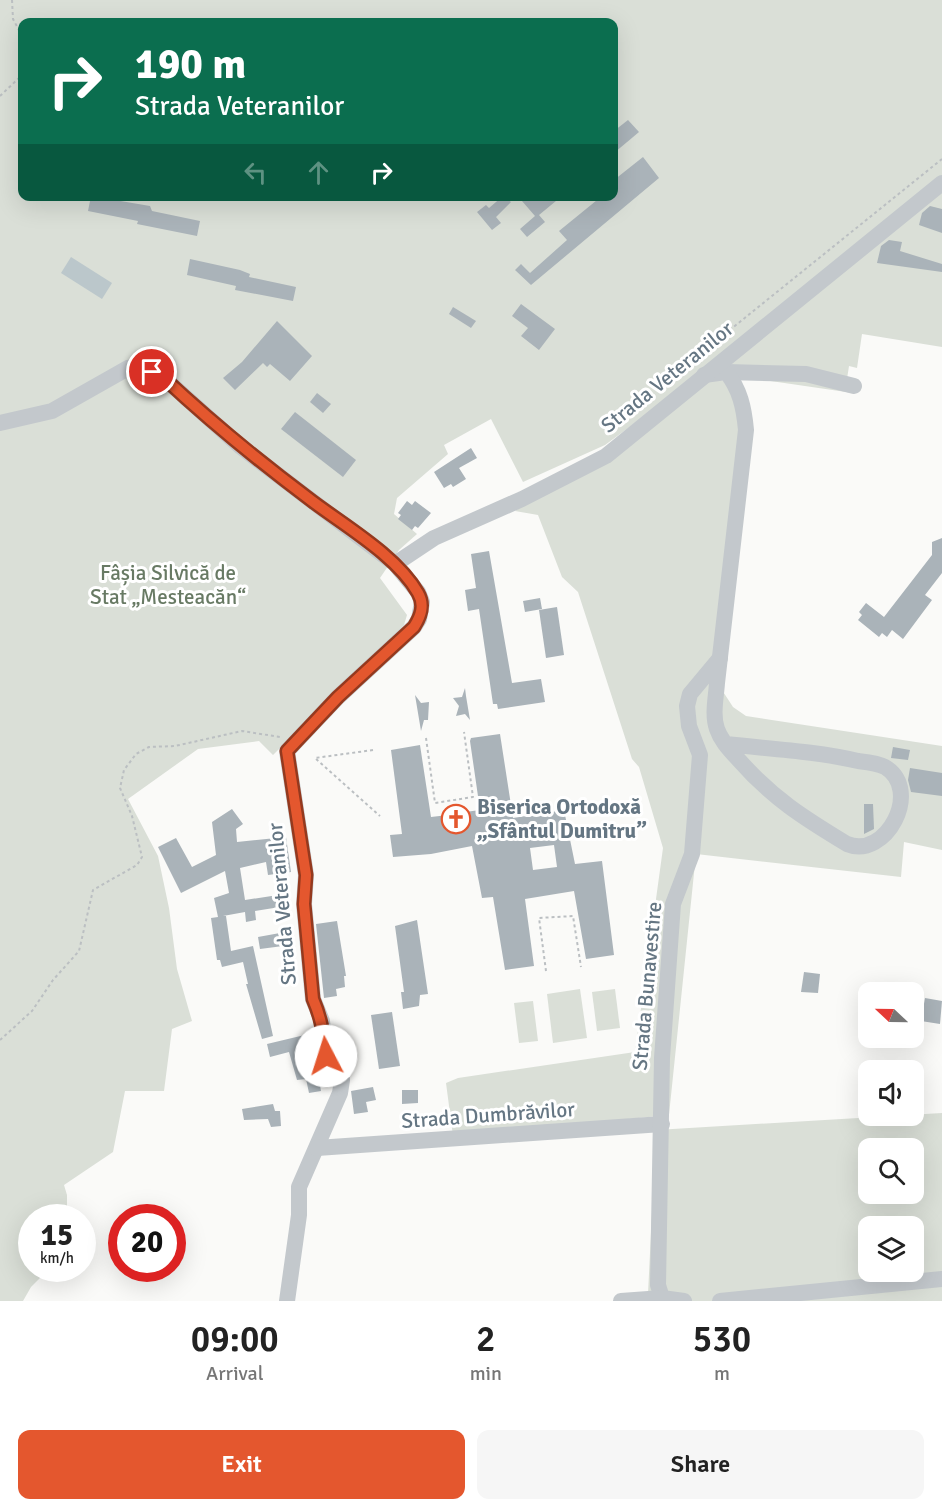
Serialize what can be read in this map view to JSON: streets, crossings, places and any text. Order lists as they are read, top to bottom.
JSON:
{
  "streets": {
    "street": ["Strada Veteranilor", "Strada Bunavestire", "Strada Dumbrăvilor"]
  },
  "crossings": [
    ["Strada Veteranilor", "Strada Dumbrăvilor"],
    ["Strada Bunavestire", "Strada Dumbrăvilor"]
  ],
  "parks": ["Fâșia Silvică de Stat „Mesteacăn“"],
  "places": {
    "church": ["Biserica Ortodoxă „Sfântul Dumitru”"]
  },
  "north": "left",
  "page": {
    "turn": ["190 m", "Strada Veteranilor"],
    "speed": "15 km/h",
    "limit": "20",
    "eta": [
      "09:00",
      "Arrival",
      "2",
      "min",
      "530",
      "m"
    ],
    "buttons": ["Exit", "Share"]
  }
}
